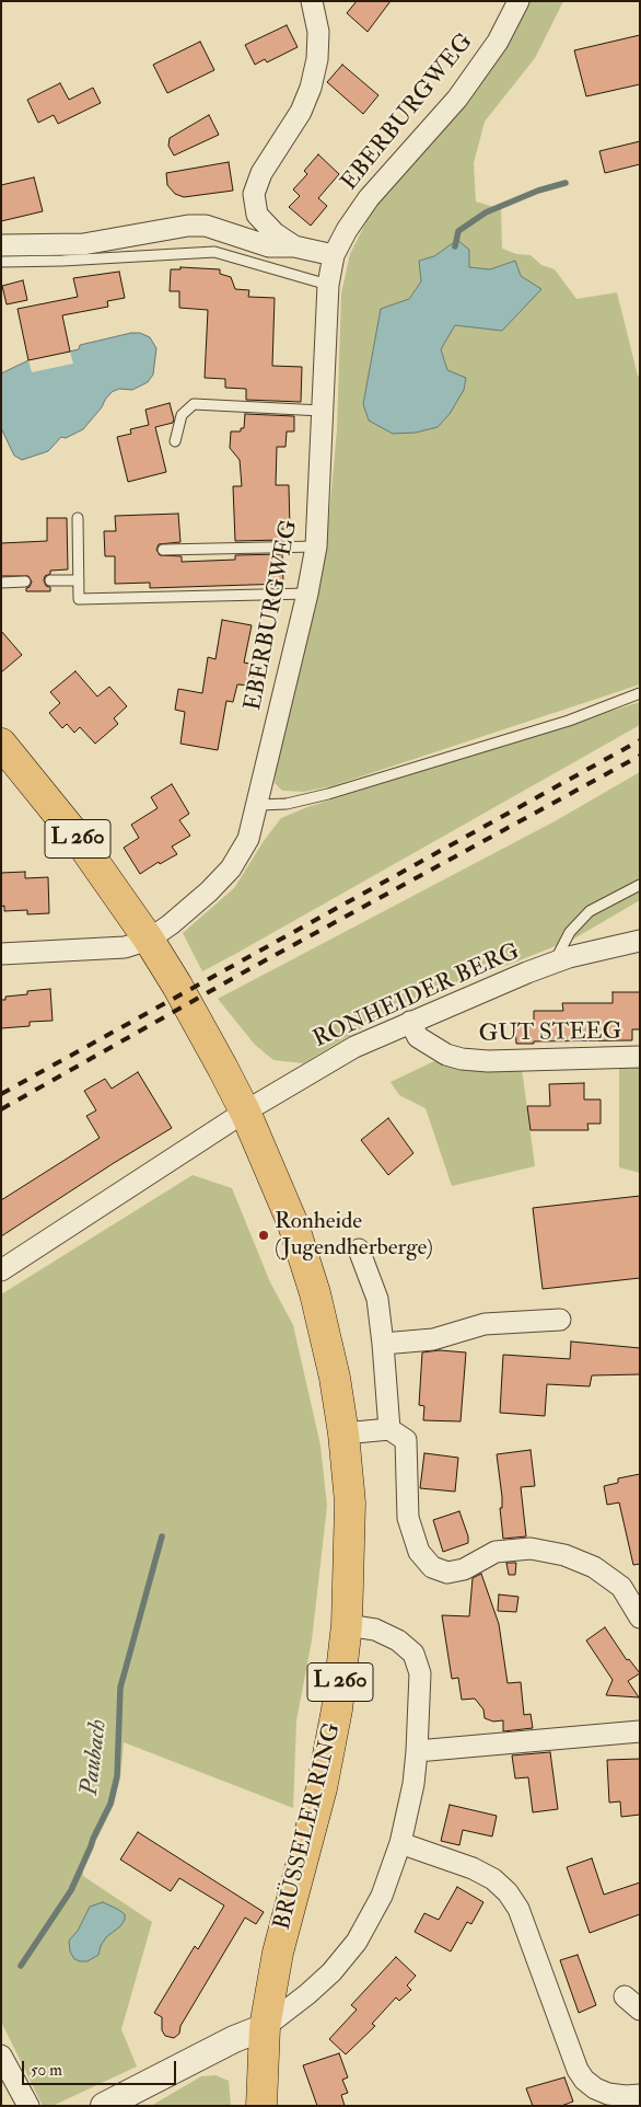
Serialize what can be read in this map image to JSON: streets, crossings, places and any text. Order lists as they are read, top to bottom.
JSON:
{
  "streets": {
    "main road": ["L 260", "BRÜSSELER RING"],
    "street": ["EBERBURGWEG", "RONHEIDER BERG", "GUT STEEG"]
  },
  "crossings": [
    ["EBERBURGWEG", "L 260"],
    ["L 260", "RONHEIDER BERG"],
    ["L 260", "BRÜSSELER RING"],
    ["RONHEIDER BERG", "GUT STEEG"],
    ["RONHEIDER BERG", "BRÜSSELER RING"]
  ],
  "water": ["Paubach"],
  "places": ["Ronheide (Jugendherberge)"],
  "scale_bar": "50 m"
}
